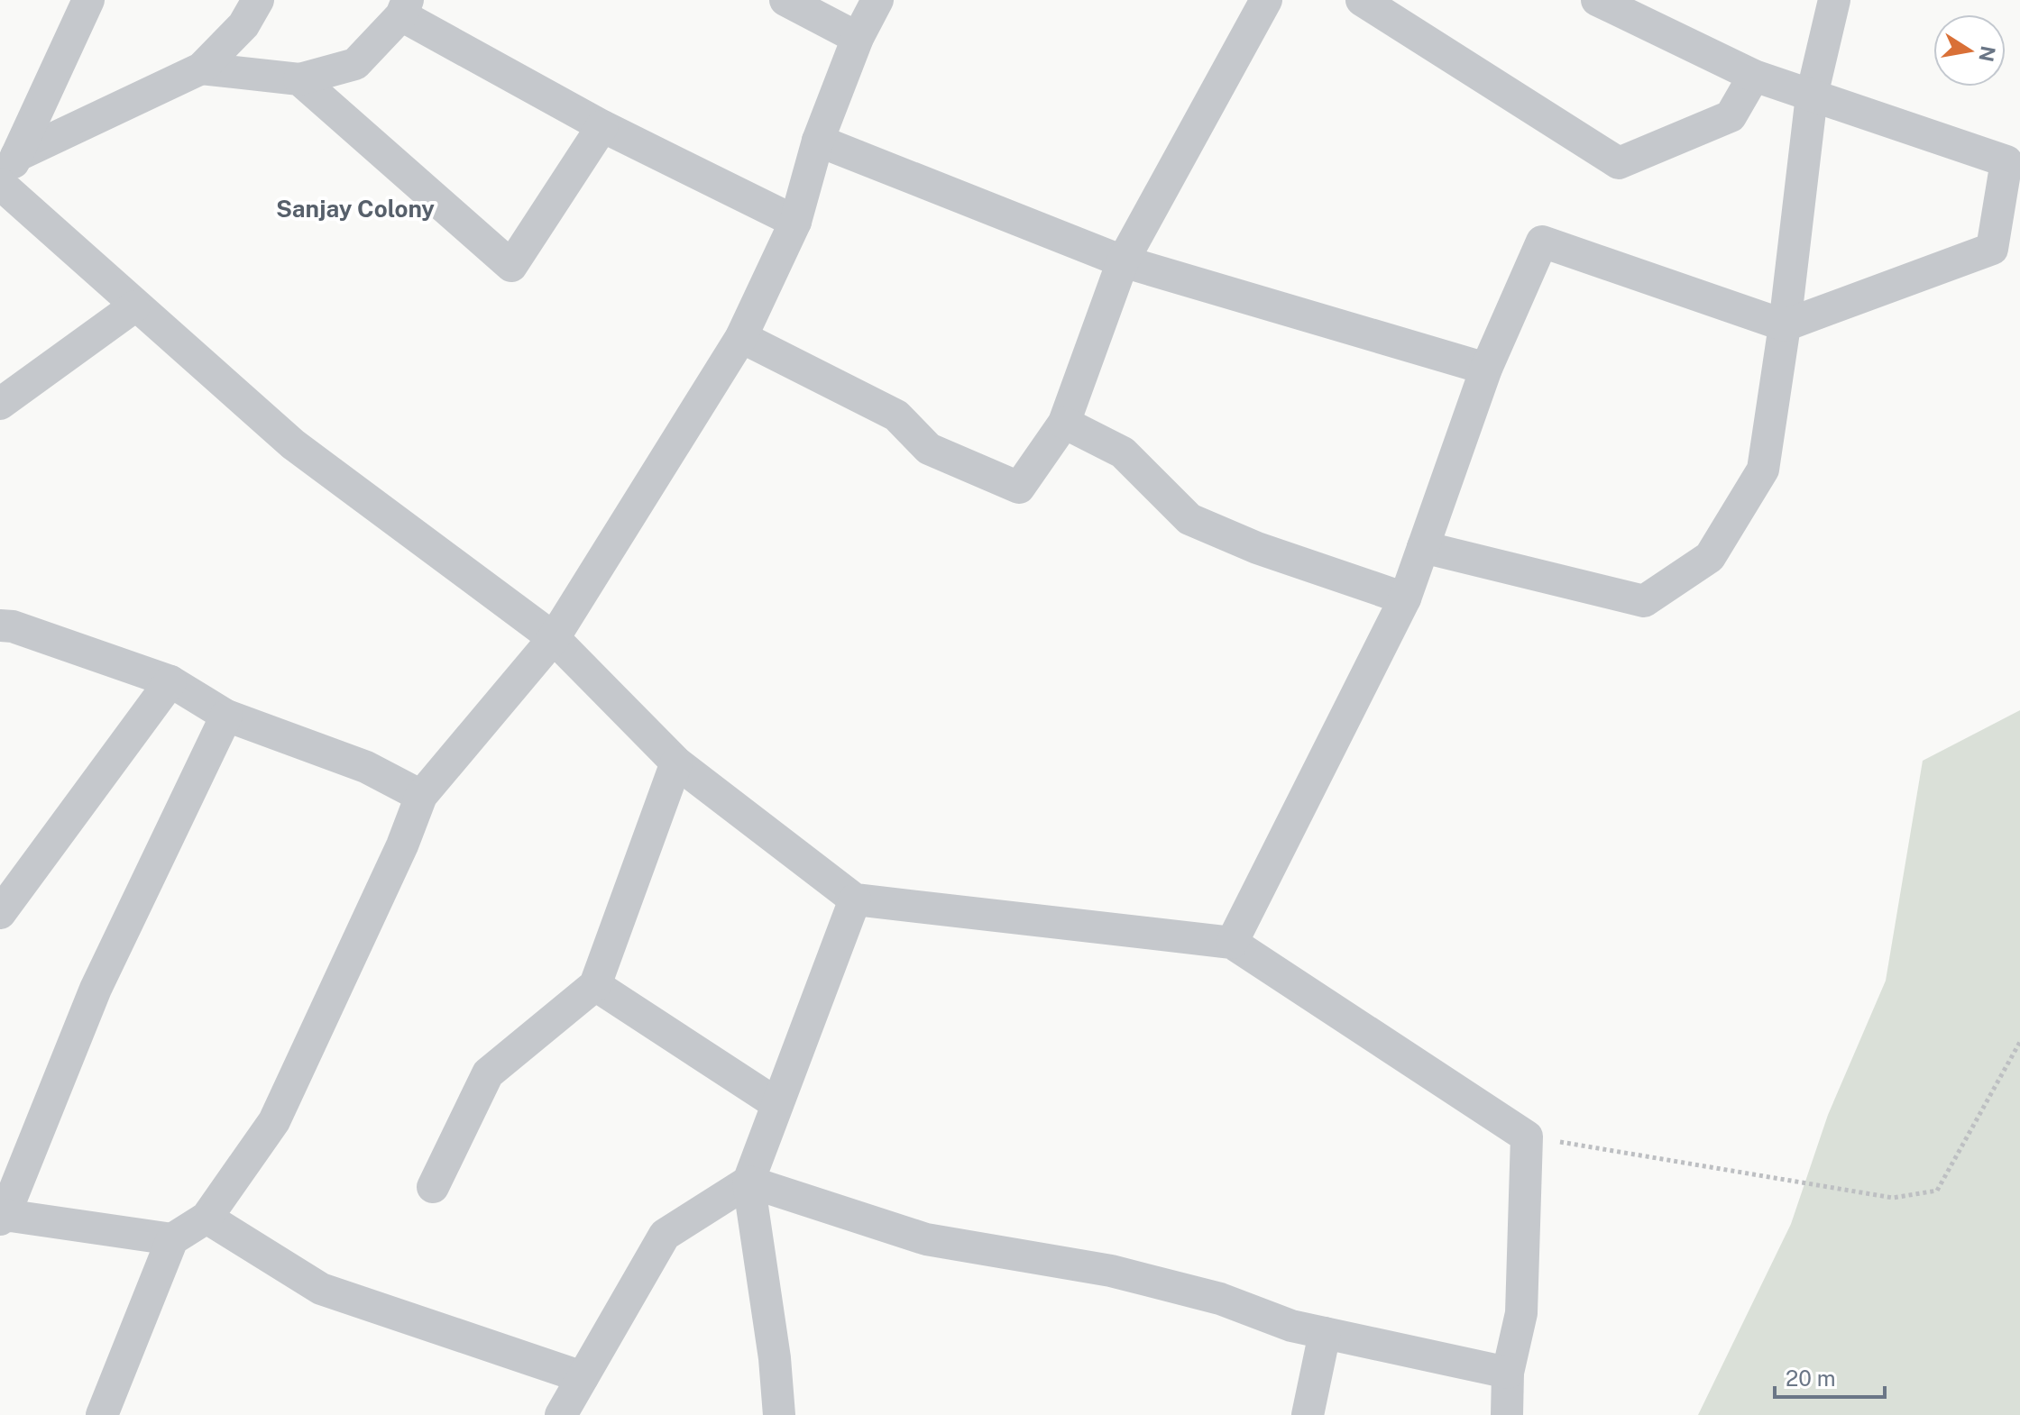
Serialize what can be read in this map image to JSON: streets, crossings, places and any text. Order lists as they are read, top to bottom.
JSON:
{
  "districts": ["Sanjay Colony"],
  "scale_bar": "20 m",
  "north": "right"
}
